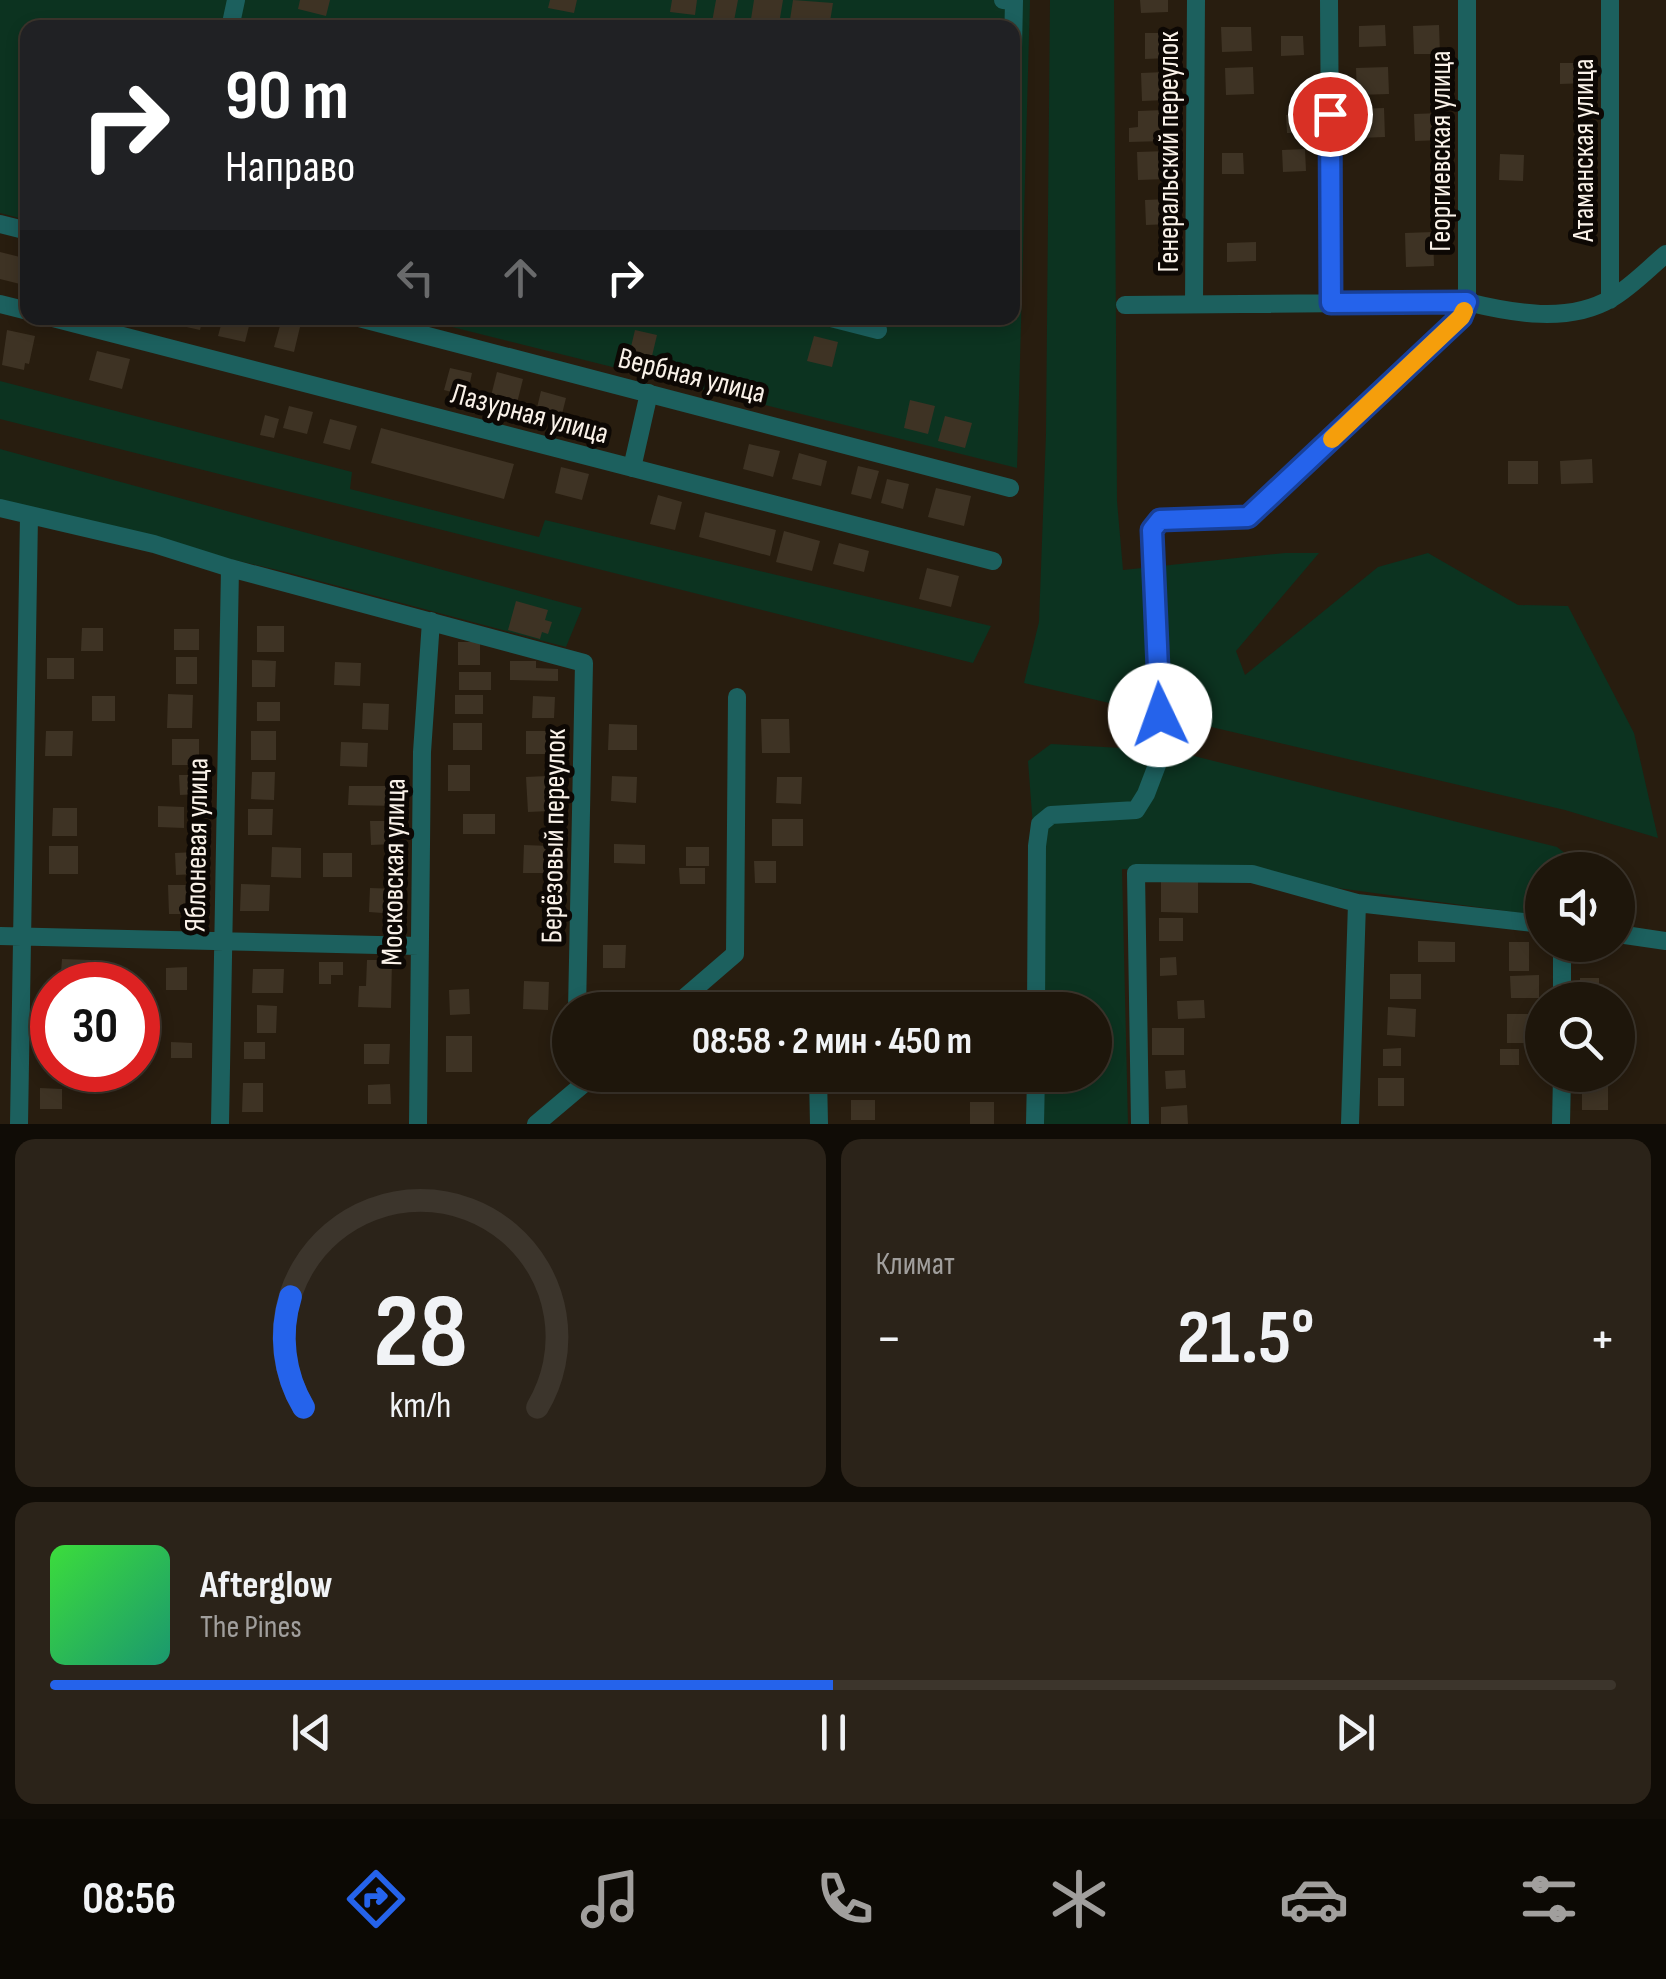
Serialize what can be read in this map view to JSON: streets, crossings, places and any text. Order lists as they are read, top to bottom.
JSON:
{
  "streets": {
    "street": [
      "Атаманская улица",
      "Георгиевская улица",
      "Генеральский переулок",
      "Вербная улица",
      "Лазурная улица",
      "Берёзовый переулок",
      "Яблоневая улица",
      "Московская улица"
    ]
  },
  "crossings": [
    ["Берёзовый переулок", "Московская улица"]
  ],
  "page": {
    "turn": ["90 m", "Направо"],
    "limit": "30",
    "trip": "08:58 · 2 мин · 450 m",
    "tile": "Климат",
    "heat": ["−", "21.5°", "+"],
    "song": ["Afterglow", "The Pines"],
    "tabs": "08:56",
    "gauge": ["28", "km/h"]
  }
}
